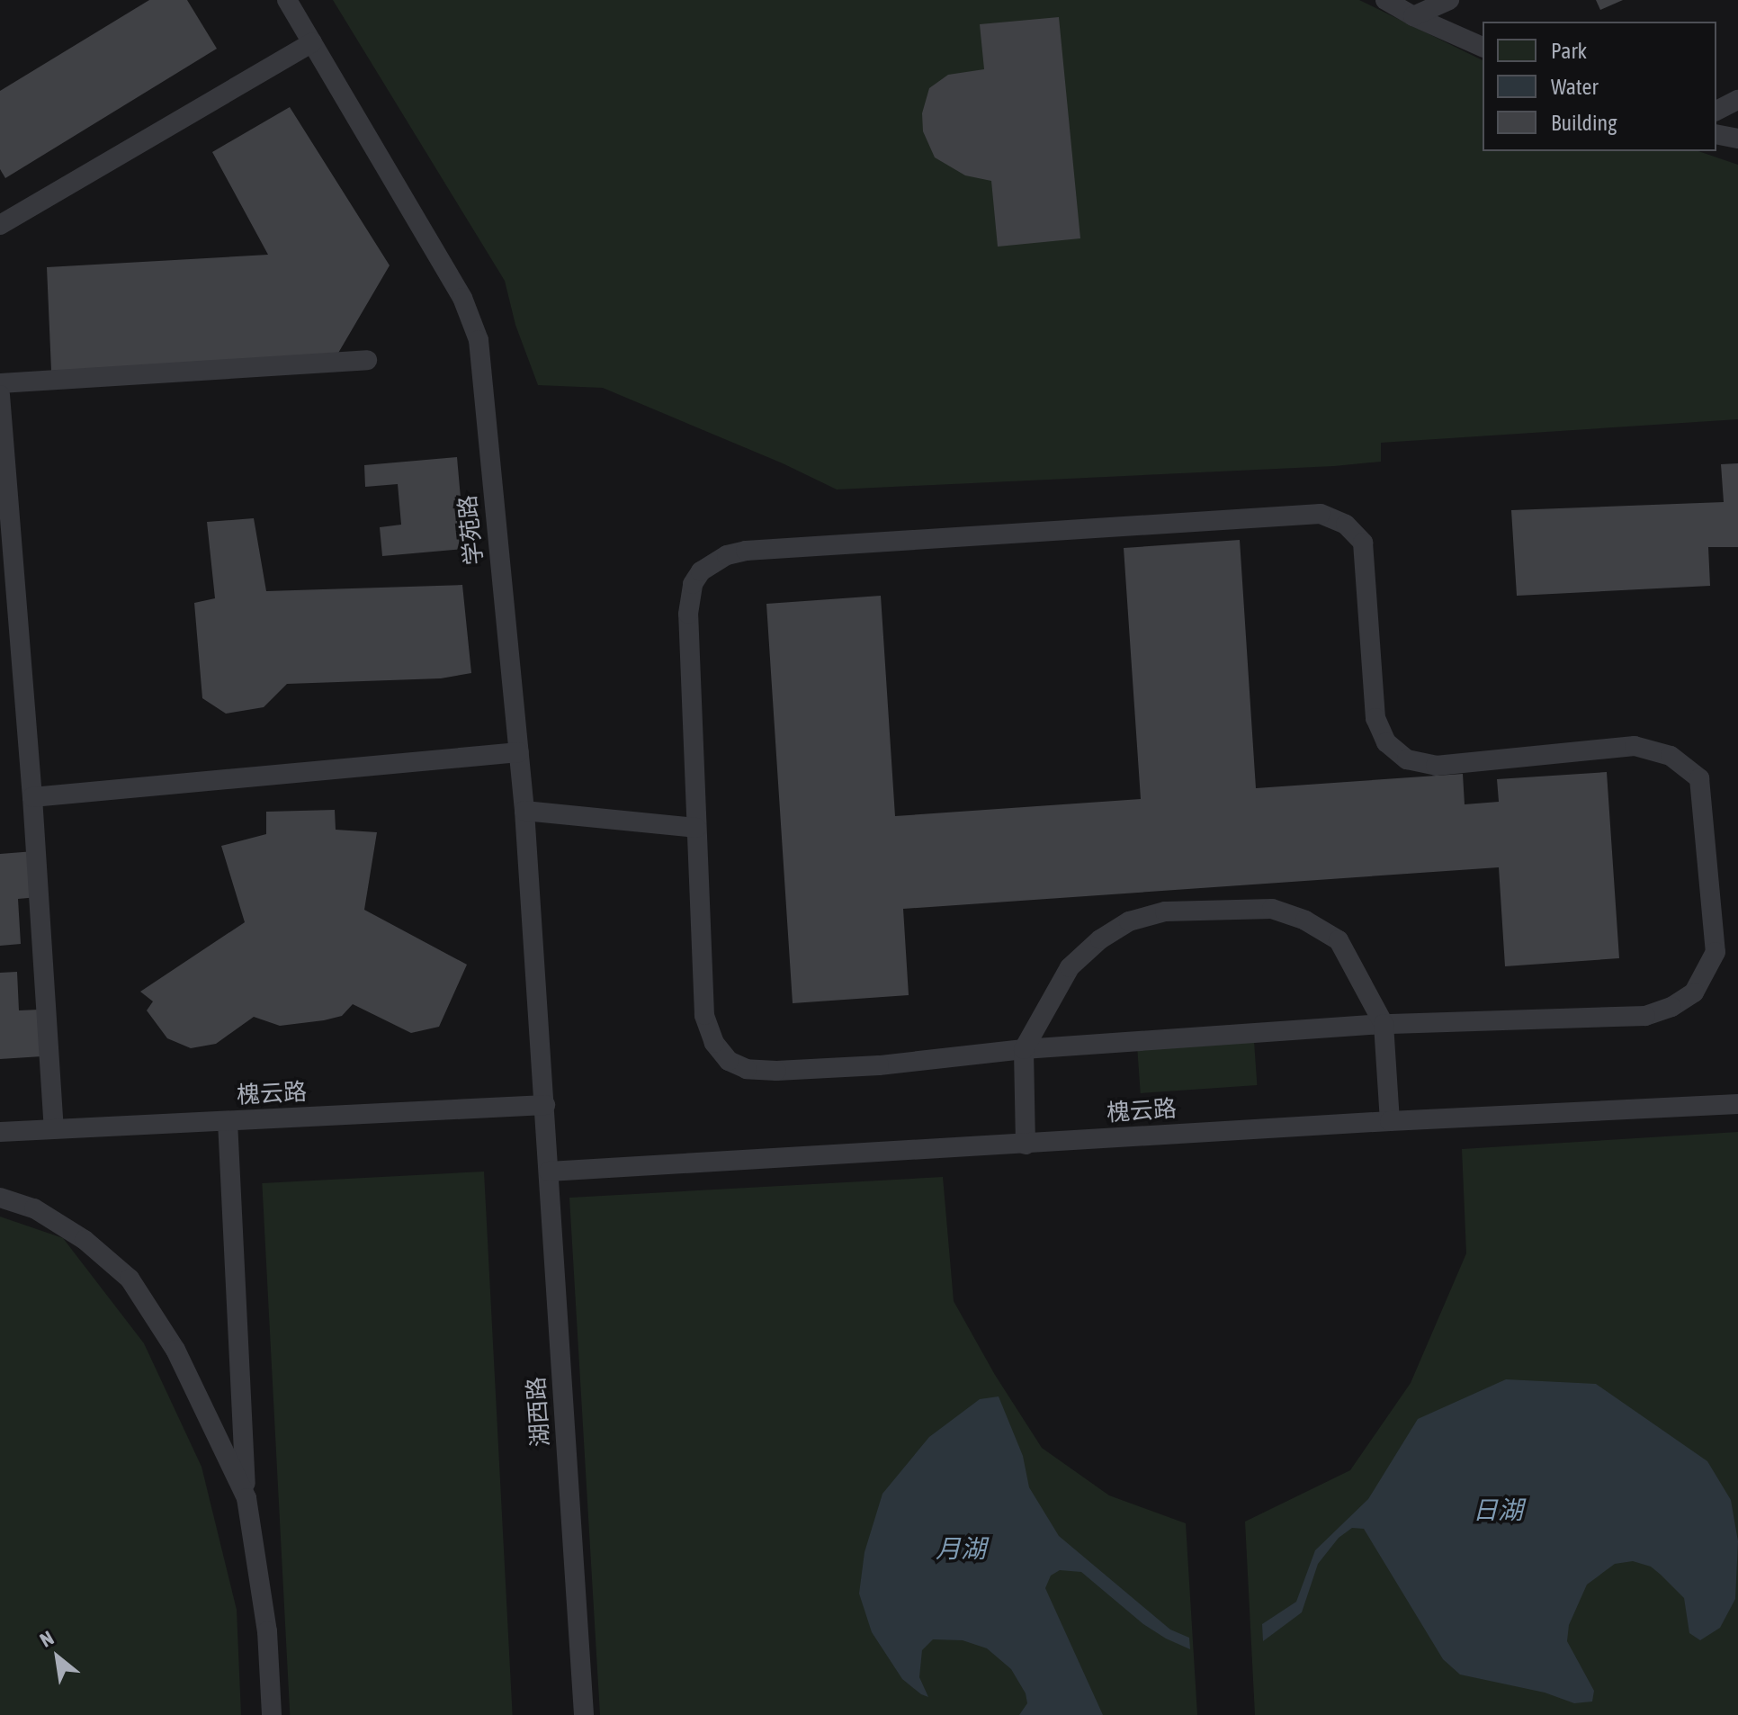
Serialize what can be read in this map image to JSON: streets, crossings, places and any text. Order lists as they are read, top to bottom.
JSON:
{
  "streets": {
    "lane": ["学苑路", "槐云路", "湖西路"]
  },
  "crossings": [
    ["学苑路", "槐云路"],
    ["学苑路", "湖西路"],
    ["槐云路", "湖西路"]
  ],
  "water": ["日湖", "月湖"],
  "legend": ["Park", "Water", "Building"],
  "north": "top left"
}
